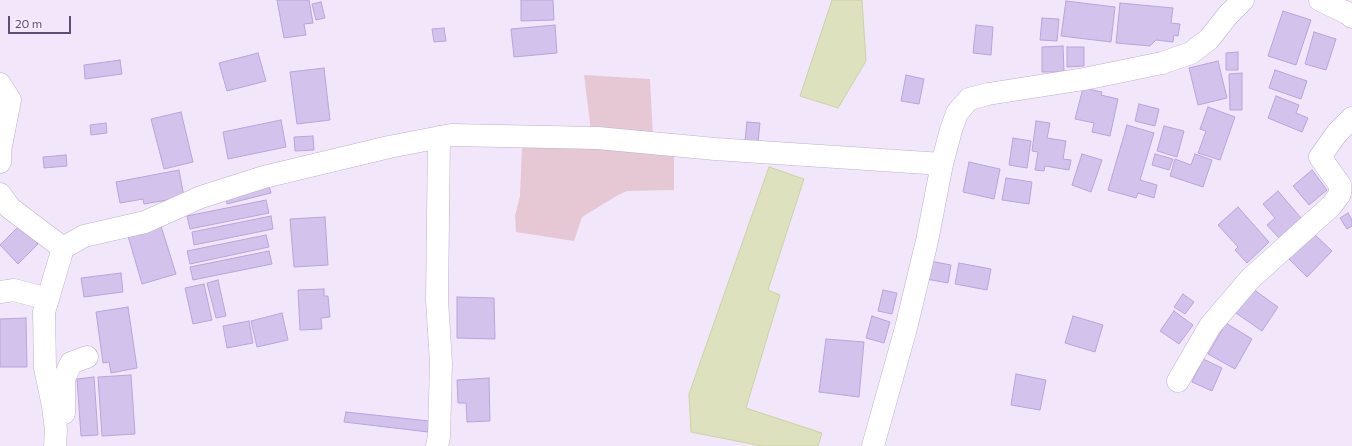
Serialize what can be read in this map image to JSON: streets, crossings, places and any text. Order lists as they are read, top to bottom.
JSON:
{
  "scale_bar": "20 m"
}
